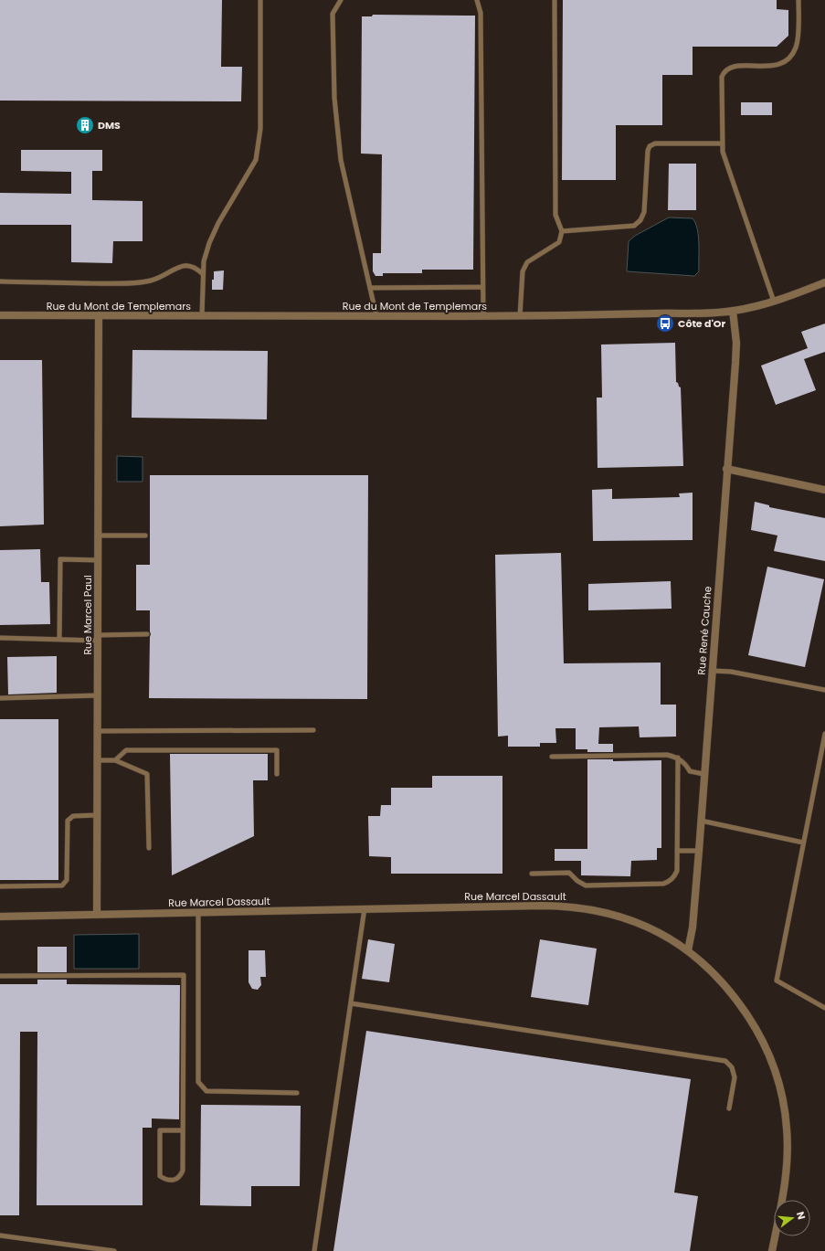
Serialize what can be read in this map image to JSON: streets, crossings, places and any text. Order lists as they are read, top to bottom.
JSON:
{
  "streets": {
    "street": [
      "Rue du Mont de Templemars",
      "Rue Marcel Paul",
      "Rue René Cauche",
      "Rue Marcel Dassault"
    ]
  },
  "crossings": [
    ["Rue du Mont de Templemars", "Rue Marcel Paul"],
    ["Rue du Mont de Templemars", "Rue René Cauche"],
    ["Rue Marcel Paul", "Rue Marcel Dassault"],
    ["Rue René Cauche", "Rue Marcel Dassault"]
  ],
  "places": {
    "building": ["DMS"],
    "bus stop": ["Côte d'Or"]
  },
  "north": "right"
}
